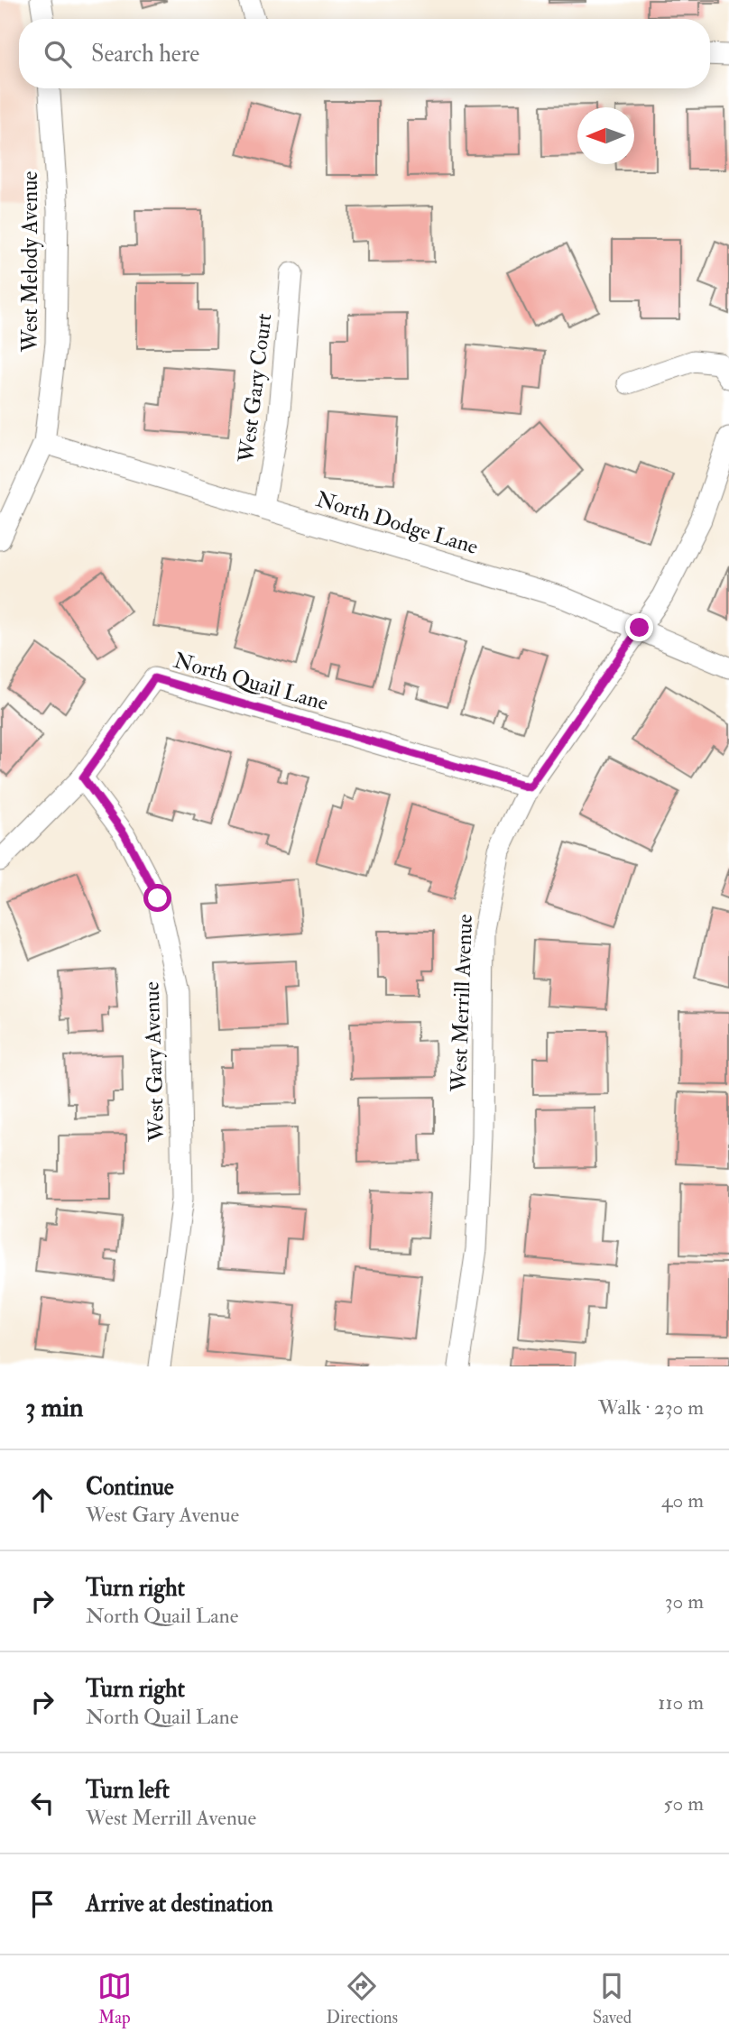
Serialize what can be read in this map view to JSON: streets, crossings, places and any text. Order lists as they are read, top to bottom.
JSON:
{
  "streets": {
    "street": [
      "West Melody Avenue",
      "West Gary Court",
      "North Dodge Lane",
      "North Quail Lane",
      "West Merrill Avenue",
      "West Gary Avenue"
    ]
  },
  "crossings": [
    ["West Melody Avenue", "North Dodge Lane"],
    ["West Gary Court", "North Dodge Lane"],
    ["North Dodge Lane", "West Merrill Avenue"],
    ["North Quail Lane", "West Merrill Avenue"],
    ["North Quail Lane", "West Gary Avenue"]
  ],
  "north": "left",
  "page": {
    "search": "Search here",
    "heading": ["3 min", "Walk · 230 m"],
    "list": [
      ["Continue", "West Gary Avenue", "40 m"],
      ["Turn right", "North Quail Lane", "30 m"],
      ["Turn right", "North Quail Lane", "110 m"],
      ["Turn left", "West Merrill Avenue", "50 m"],
      "Arrive at destination"
    ],
    "nav": ["Map", "Directions", "Saved"]
  }
}
